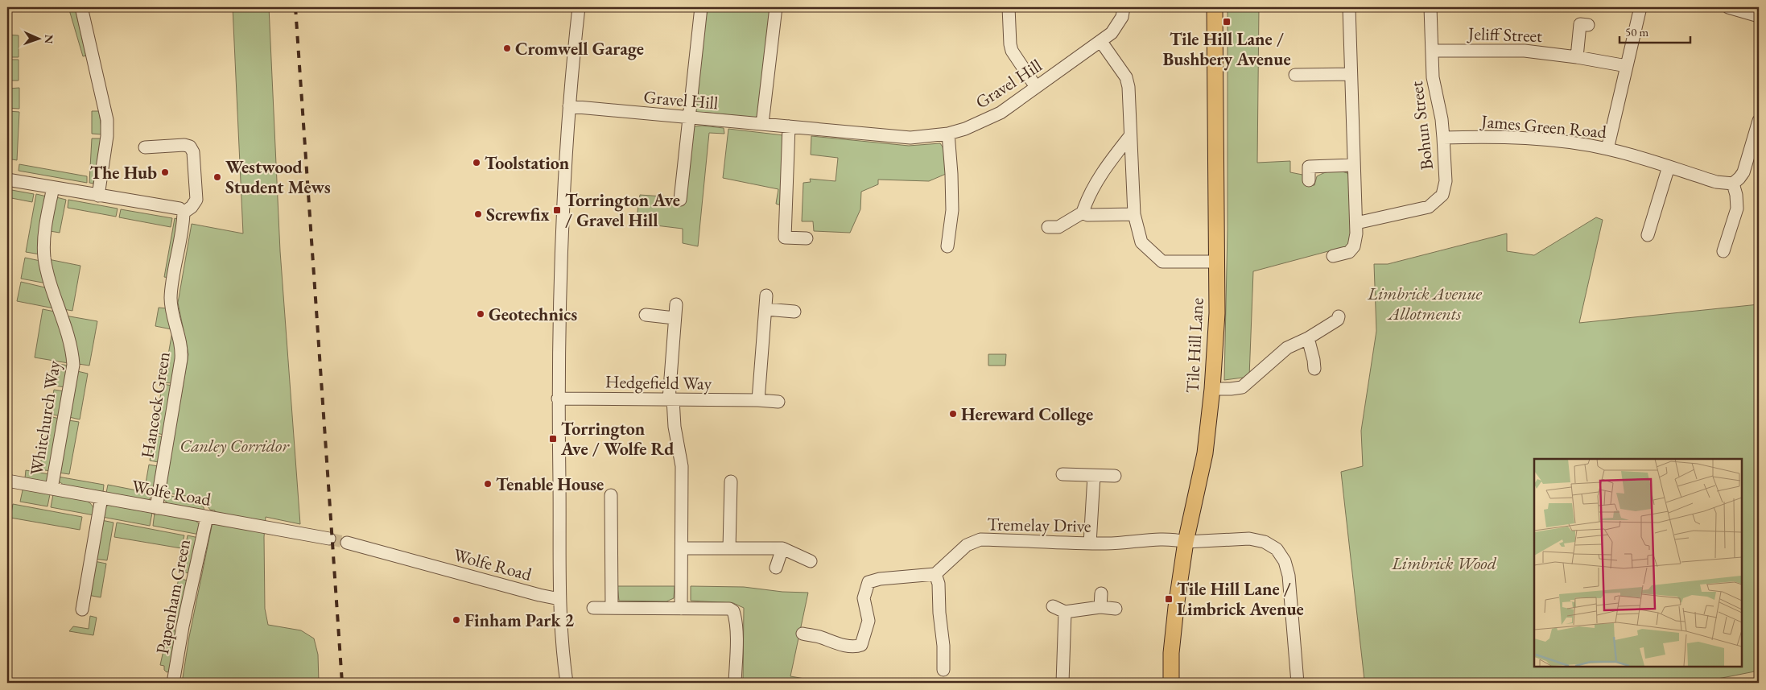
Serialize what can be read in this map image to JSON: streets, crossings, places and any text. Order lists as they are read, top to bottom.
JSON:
{
  "streets": {
    "main road": ["Tile Hill Lane"],
    "street": [
      "Jeliff Street",
      "Gravel Hill",
      "Bohun Street",
      "James Green Road",
      "Hedgefield Way",
      "Hancock Green",
      "Whitchurch Way",
      "Wolfe Road",
      "Tremelay Drive",
      "Papenham Green"
    ]
  },
  "crossings": [
    ["Jeliff Street", "Bohun Street"],
    ["Bohun Street", "James Green Road"],
    ["Tile Hill Lane", "Tremelay Drive"],
    ["Hancock Green", "Wolfe Road"],
    ["Whitchurch Way", "Wolfe Road"],
    ["Wolfe Road", "Papenham Green"]
  ],
  "parks": ["Limbrick Avenue Allotments", "Canley Corridor", "Limbrick Wood"],
  "places": {
    "transit": [
      "Tile Hill Lane / Bushbery Avenue",
      "Torrington Ave / Gravel Hill",
      "Torrington Ave / Wolfe Rd",
      "Tile Hill Lane / Limbrick Avenue"
    ],
    "other": [
      "Cromwell Garage",
      "Toolstation",
      "The Hub",
      "Westwood Student Mews",
      "Screwfix",
      "Geotechnics",
      "Hereward College",
      "Tenable House",
      "Finham Park 2"
    ]
  },
  "scale_bar": "50 m",
  "north": "right"
}
